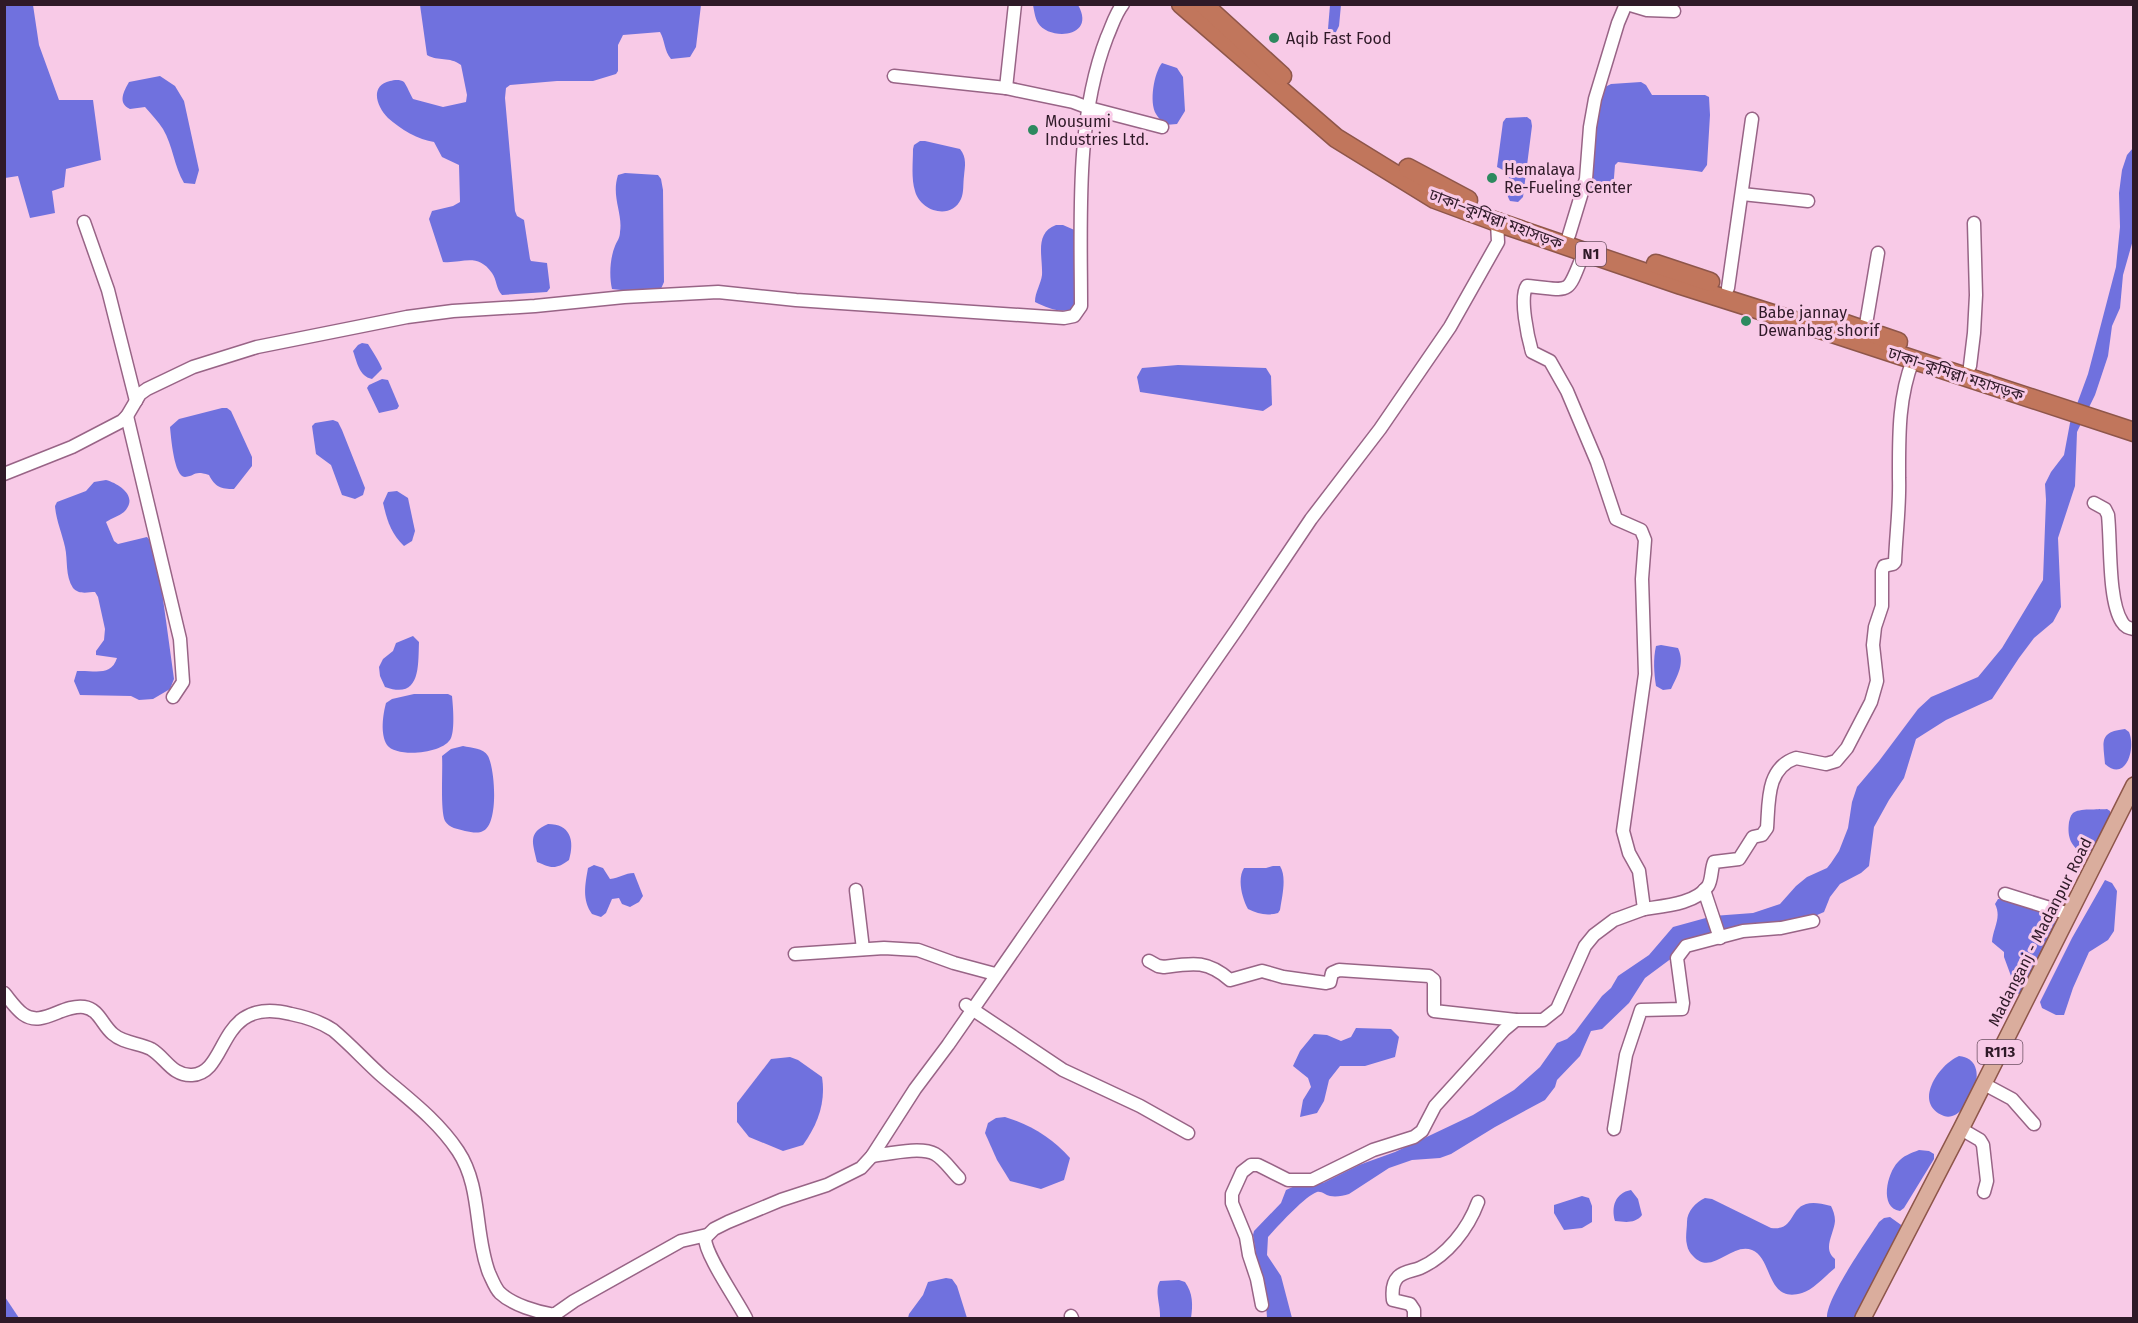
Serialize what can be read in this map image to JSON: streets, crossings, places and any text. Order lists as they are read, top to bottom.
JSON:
{
  "streets": {
    "highway": ["ঢাকা–কুমিল্লা মহাসড়ক", "N1"],
    "main road": ["Madanganj - Madanpur Road", "R113"]
  },
  "places": [
    "Aqib Fast Food",
    "Mousumi Industries Ltd.",
    "Hemalaya Re-Fueling Center",
    "Babe jannay Dewanbag shorif"
  ]
}
